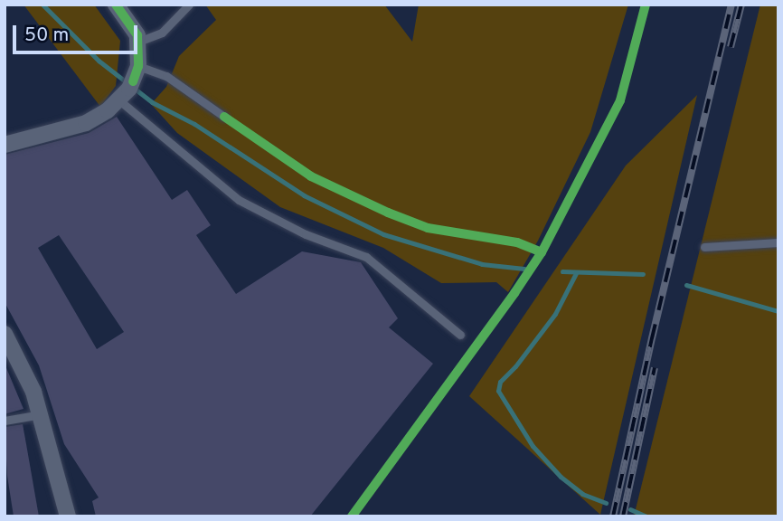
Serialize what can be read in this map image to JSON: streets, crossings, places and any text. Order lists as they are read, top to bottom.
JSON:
{
  "scale_bar": "50 m"
}
